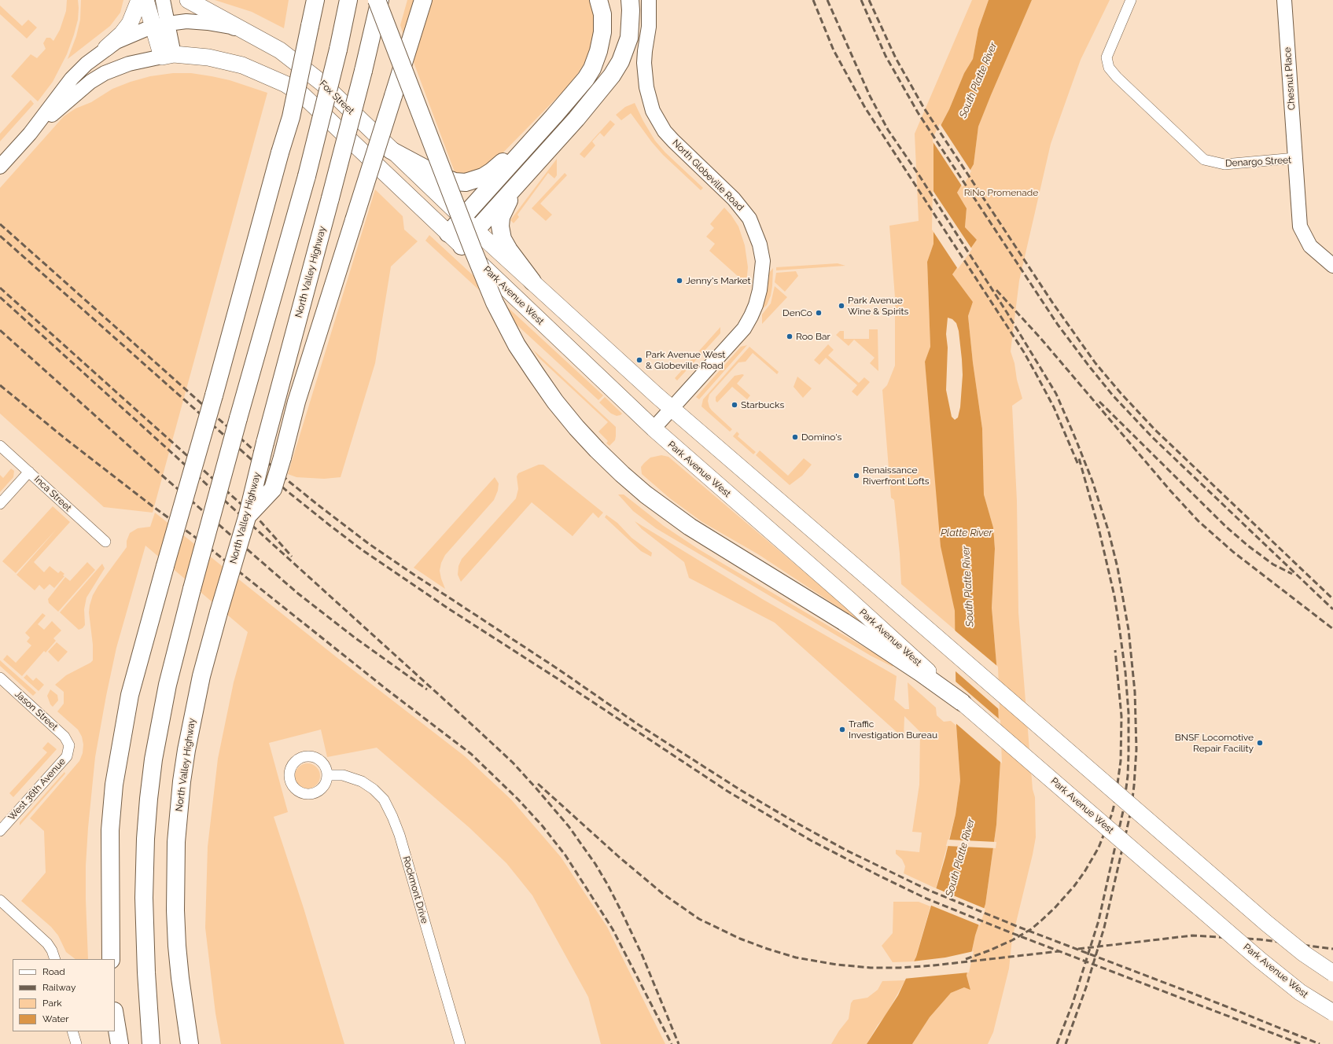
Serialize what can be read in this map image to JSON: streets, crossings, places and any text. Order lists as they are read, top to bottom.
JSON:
{
  "streets": {
    "highway": ["North Valley Highway"],
    "main road": ["Fox Street", "Park Avenue West"],
    "street": [
      "Chesnut Place",
      "Denargo Street",
      "North Globeville Road",
      "Inca Street",
      "Jason Street",
      "West 36th Avenue",
      "Rockmont Drive"
    ]
  },
  "crossings": [
    ["Chesnut Place", "Denargo Street"],
    ["North Globeville Road", "Park Avenue West"],
    ["Jason Street", "West 36th Avenue"]
  ],
  "water": ["South Platte River", "Platte River"],
  "parks": ["RiNo Promenade"],
  "places": [
    "Jenny's Market",
    "Park Avenue Wine & Spirits",
    "DenCo",
    "Roo Bar",
    "Park Avenue West & Globeville Road",
    "Starbucks",
    "Domino's",
    "Renaissance Riverfront Lofts",
    "Traffic Investigation Bureau",
    "BNSF Locomotive Repair Facility"
  ],
  "legend": [
    "Road",
    "Railway",
    "Park",
    "Water"
  ]
}
